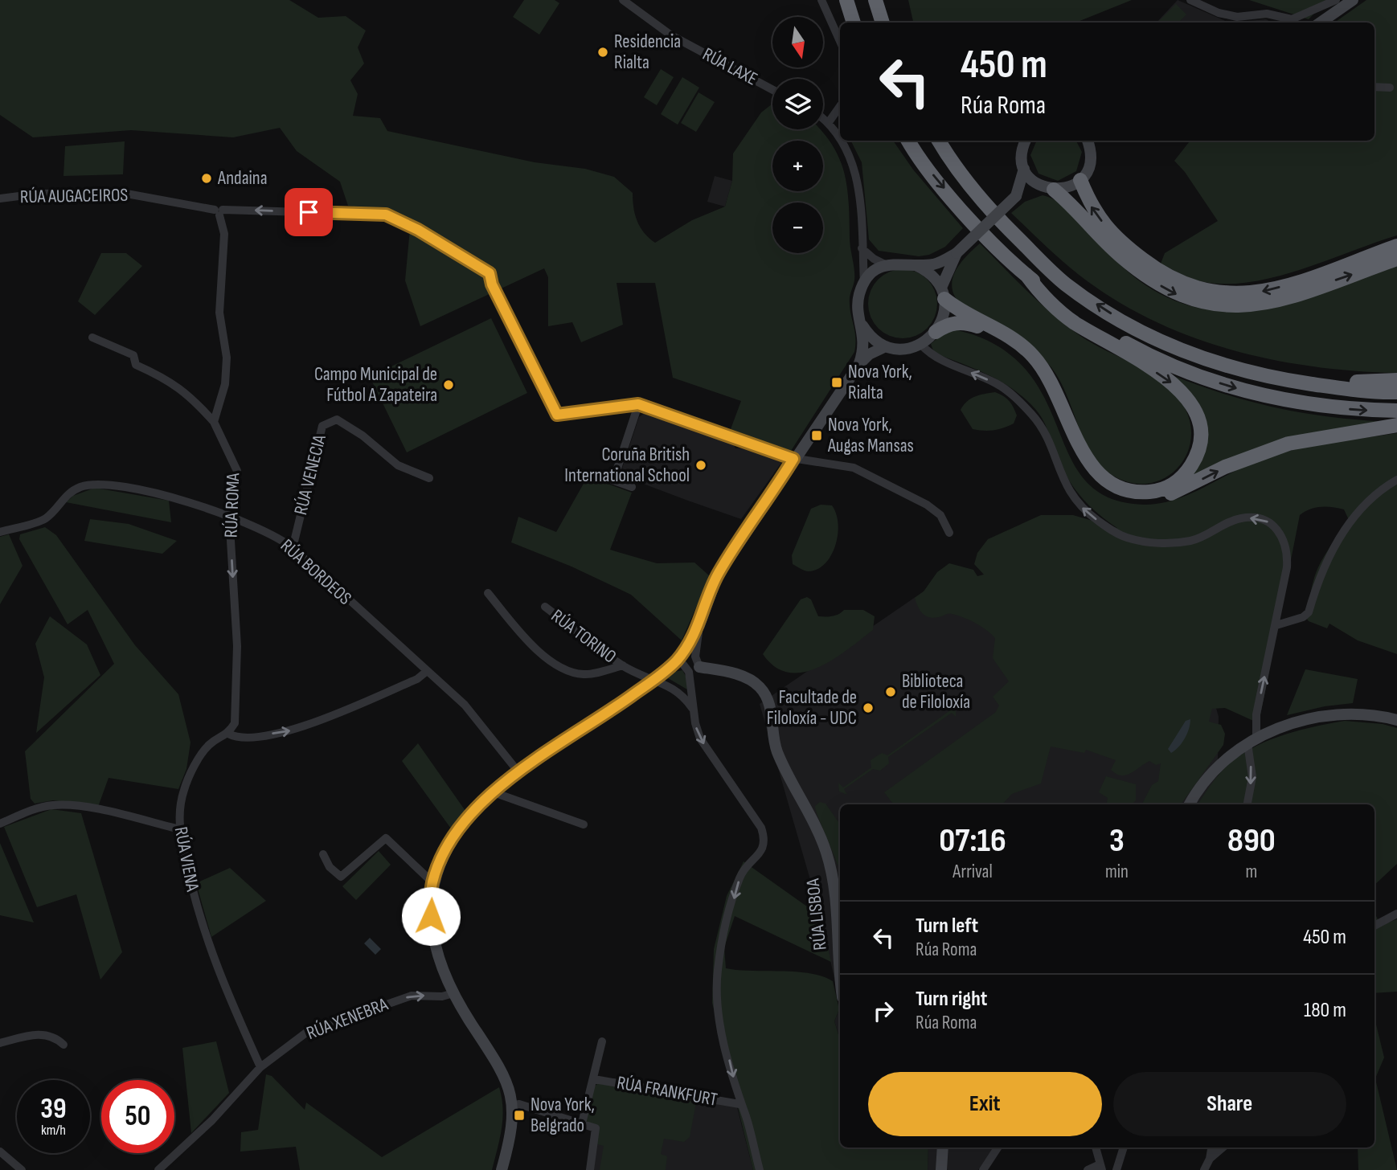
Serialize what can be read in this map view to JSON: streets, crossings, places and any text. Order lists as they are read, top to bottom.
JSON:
{
  "streets": {
    "main road": ["RÚA LISBOA"],
    "street": [
      "RÚA LAXE",
      "RÚA AUGACEIROS",
      "RÚA VENECIA",
      "RÚA ROMA",
      "RÚA BORDEOS",
      "RÚA TORINO",
      "RÚA VIENA",
      "RÚA XENEBRA",
      "RÚA FRANKFURT"
    ]
  },
  "crossings": [
    ["RÚA VENECIA", "RÚA BORDEOS"],
    ["RÚA ROMA", "RÚA BORDEOS"],
    ["RÚA ROMA", "RÚA VIENA"],
    ["RÚA VIENA", "RÚA XENEBRA"]
  ],
  "one_way": ["RÚA ROMA", "RÚA XENEBRA"],
  "places": {
    "other": [
      "Residencia Rialta",
      "Andaina",
      "Campo Municipal de Fútbol A Zapateira",
      "Coruña British International School",
      "Biblioteca de Filoloxía",
      "Facultade de Filoloxía - UDC"
    ],
    "transit": ["Nova York, Rialta", "Nova York, Augas Mansas", "Nova York, Belgrado"]
  },
  "north": "bottom",
  "page": {
    "map_buttons": ["+", "−"],
    "turn": ["450 m", "Rúa Roma"],
    "eta": [
      "07:16",
      "Arrival",
      "3",
      "min",
      "890",
      "m"
    ],
    "list": [
      {
        "name": "Turn left",
        "note": "Rúa Roma",
        "value": "450 m"
      },
      {
        "name": "Turn right",
        "note": "Rúa Roma",
        "value": "180 m"
      }
    ],
    "buttons": ["Exit", "Share"],
    "speed": "39 km/h",
    "limit": "50"
  }
}
